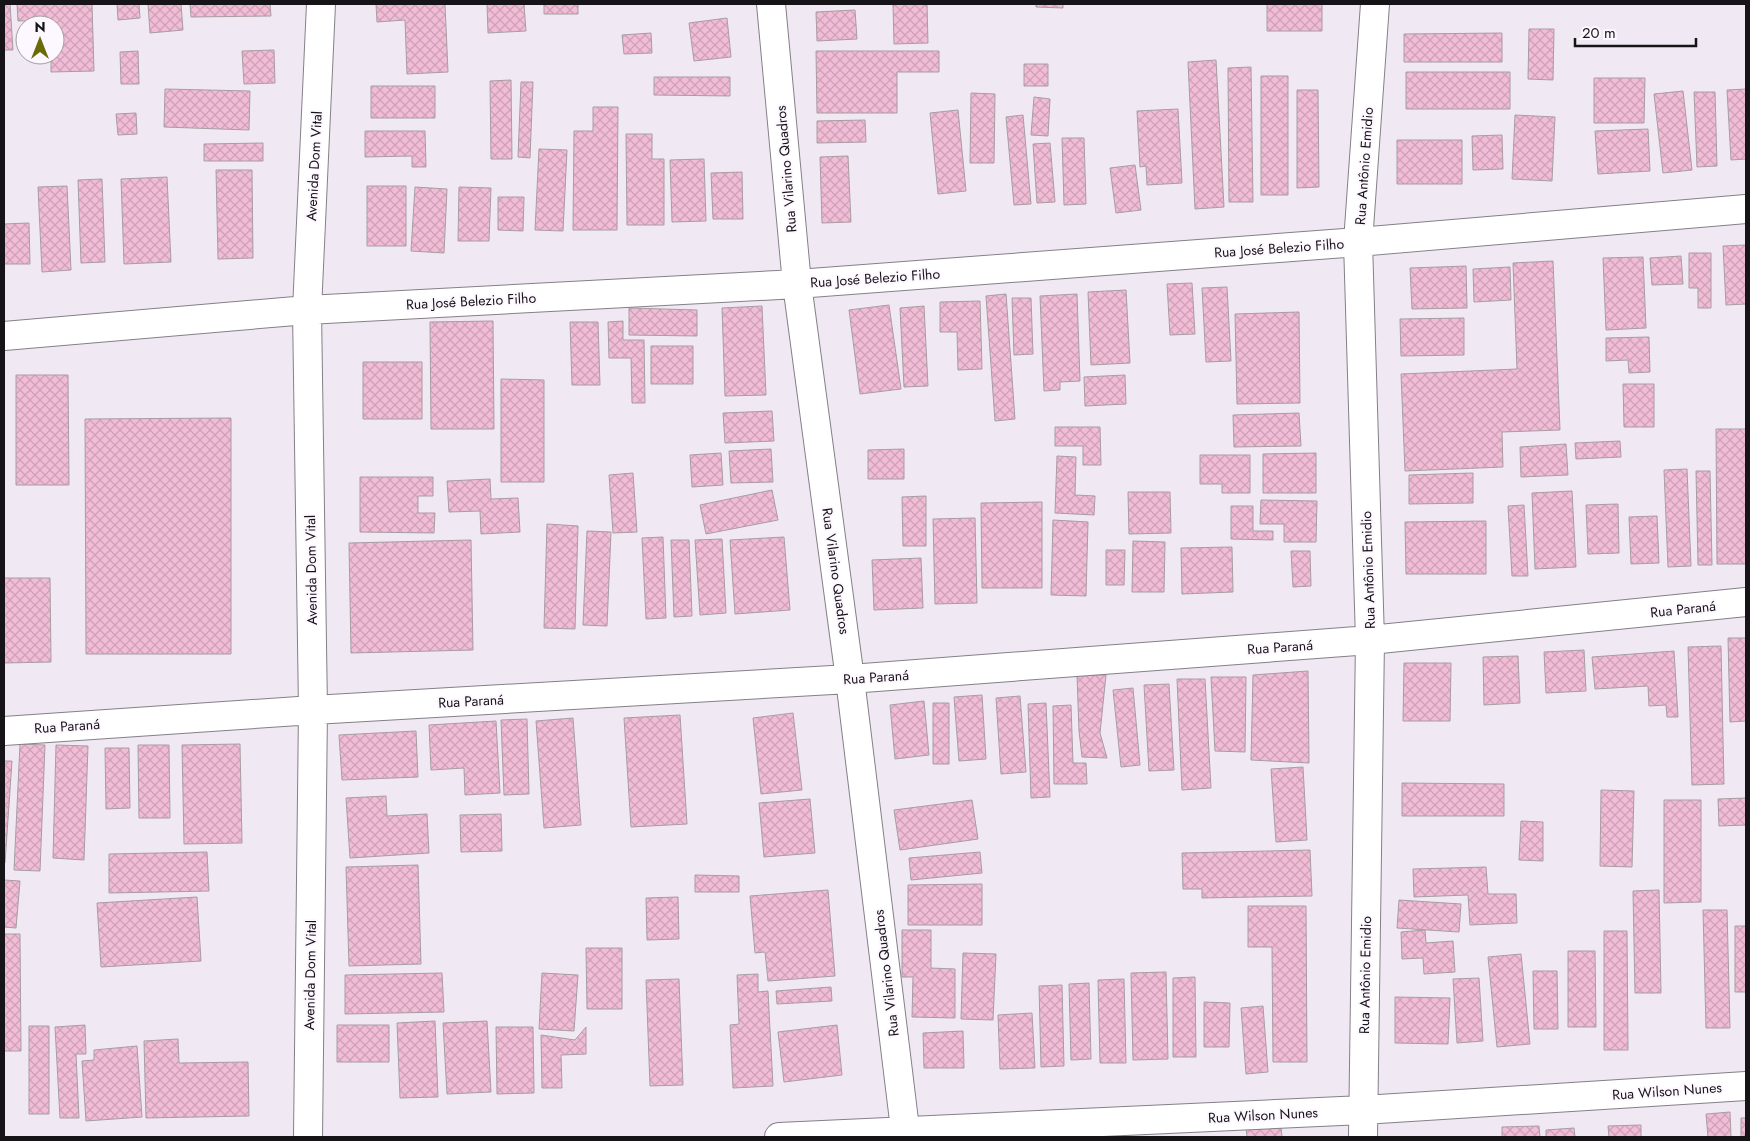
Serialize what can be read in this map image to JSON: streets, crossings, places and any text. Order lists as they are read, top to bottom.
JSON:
{
  "streets": {
    "street": [
      "Avenida Dom Vital",
      "Rua Antônio Emidio",
      "Rua Vilarino Quadros",
      "Rua José Belezio Filho",
      "Rua Paraná",
      "Rua Wilson Nunes"
    ]
  },
  "crossings": [
    ["Avenida Dom Vital", "Rua José Belezio Filho"],
    ["Avenida Dom Vital", "Rua Paraná"],
    ["Rua Antônio Emidio", "Rua José Belezio Filho"],
    ["Rua Antônio Emidio", "Rua Paraná"],
    ["Rua Antônio Emidio", "Rua Wilson Nunes"],
    ["Rua Vilarino Quadros", "Rua José Belezio Filho"],
    ["Rua Vilarino Quadros", "Rua Paraná"],
    ["Rua Vilarino Quadros", "Rua Wilson Nunes"]
  ],
  "scale_bar": "20 m",
  "north": "top"
}
